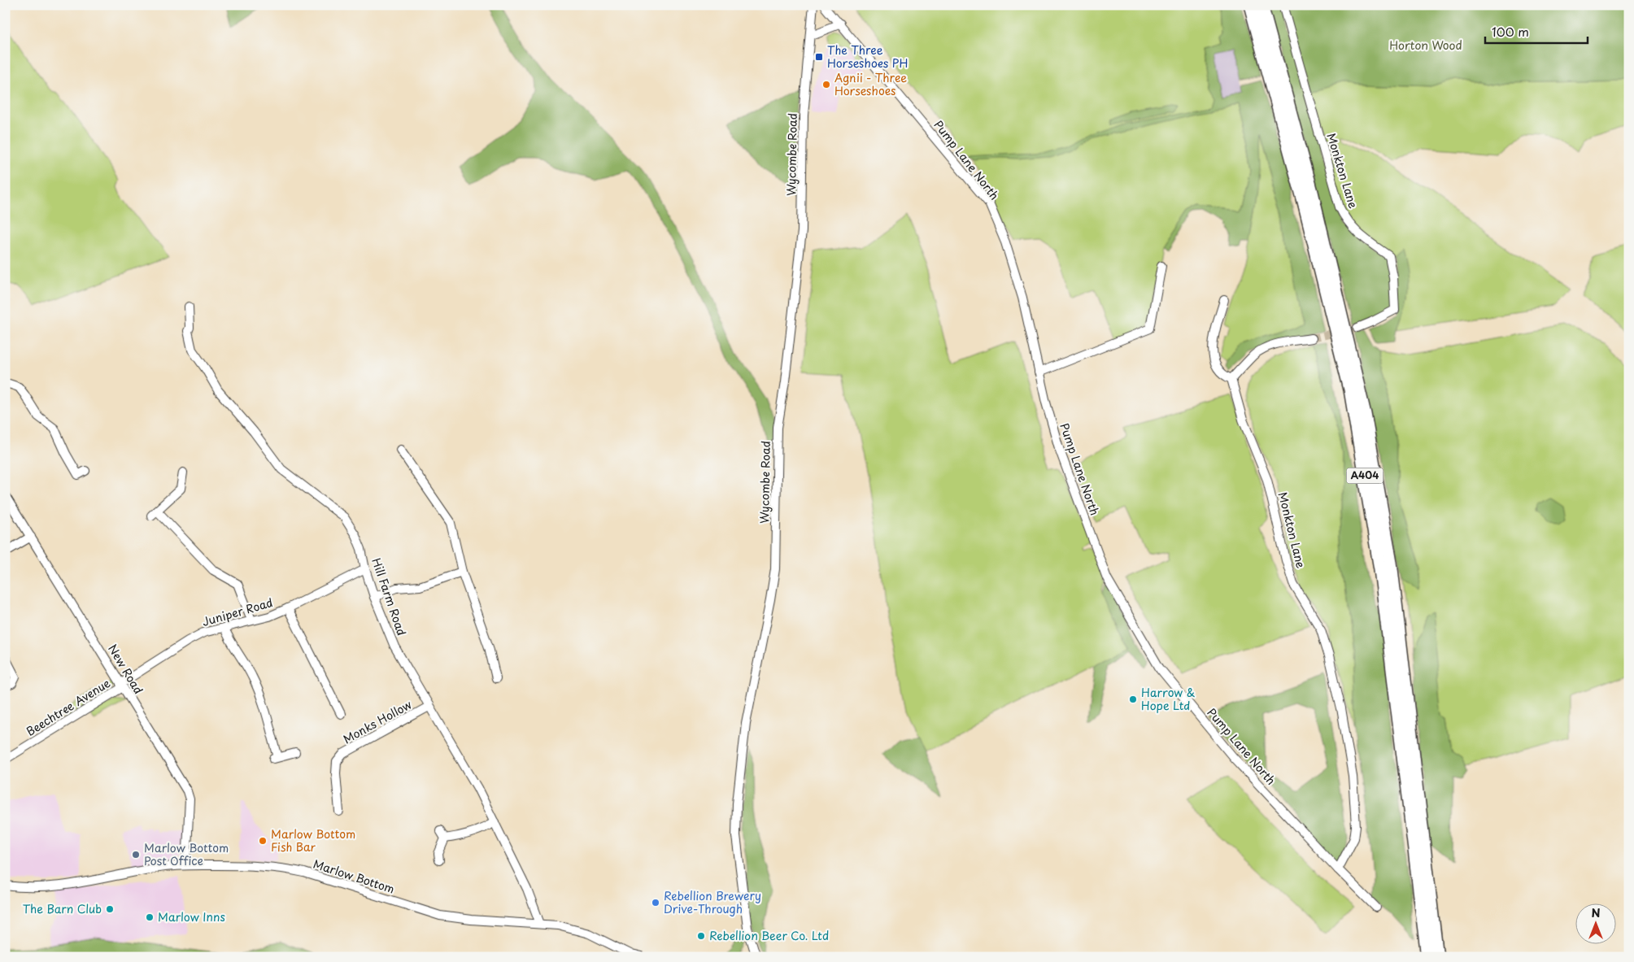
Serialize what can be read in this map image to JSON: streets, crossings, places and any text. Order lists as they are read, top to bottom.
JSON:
{
  "streets": {
    "highway": ["A404"],
    "street": [
      "Wycombe Road",
      "Pump Lane North",
      "Monkton Lane",
      "Hill Farm Road",
      "Juniper Road",
      "New Road",
      "Beechtree Avenue",
      "Monks Hollow",
      "Marlow Bottom"
    ]
  },
  "crossings": [
    ["Pump Lane North", "Monkton Lane"],
    ["Hill Farm Road", "Juniper Road"],
    ["Hill Farm Road", "Monks Hollow"],
    ["Hill Farm Road", "Marlow Bottom"],
    ["Juniper Road", "New Road"],
    ["Juniper Road", "Beechtree Avenue"],
    ["New Road", "Beechtree Avenue"],
    ["New Road", "Marlow Bottom"]
  ],
  "parks": ["Horton Wood"],
  "places": {
    "transit": ["The Three Horseshoes PH"],
    "other": [
      "Agnii - Three Horseshoes",
      "Harrow & Hope Ltd",
      "Marlow Bottom Fish Bar",
      "Marlow Bottom Post Office",
      "Rebellion Brewery Drive-Through",
      "The Barn Club",
      "Marlow Inns",
      "Rebellion Beer Co. Ltd"
    ]
  },
  "scale_bar": "100 m",
  "north": "top"
}
